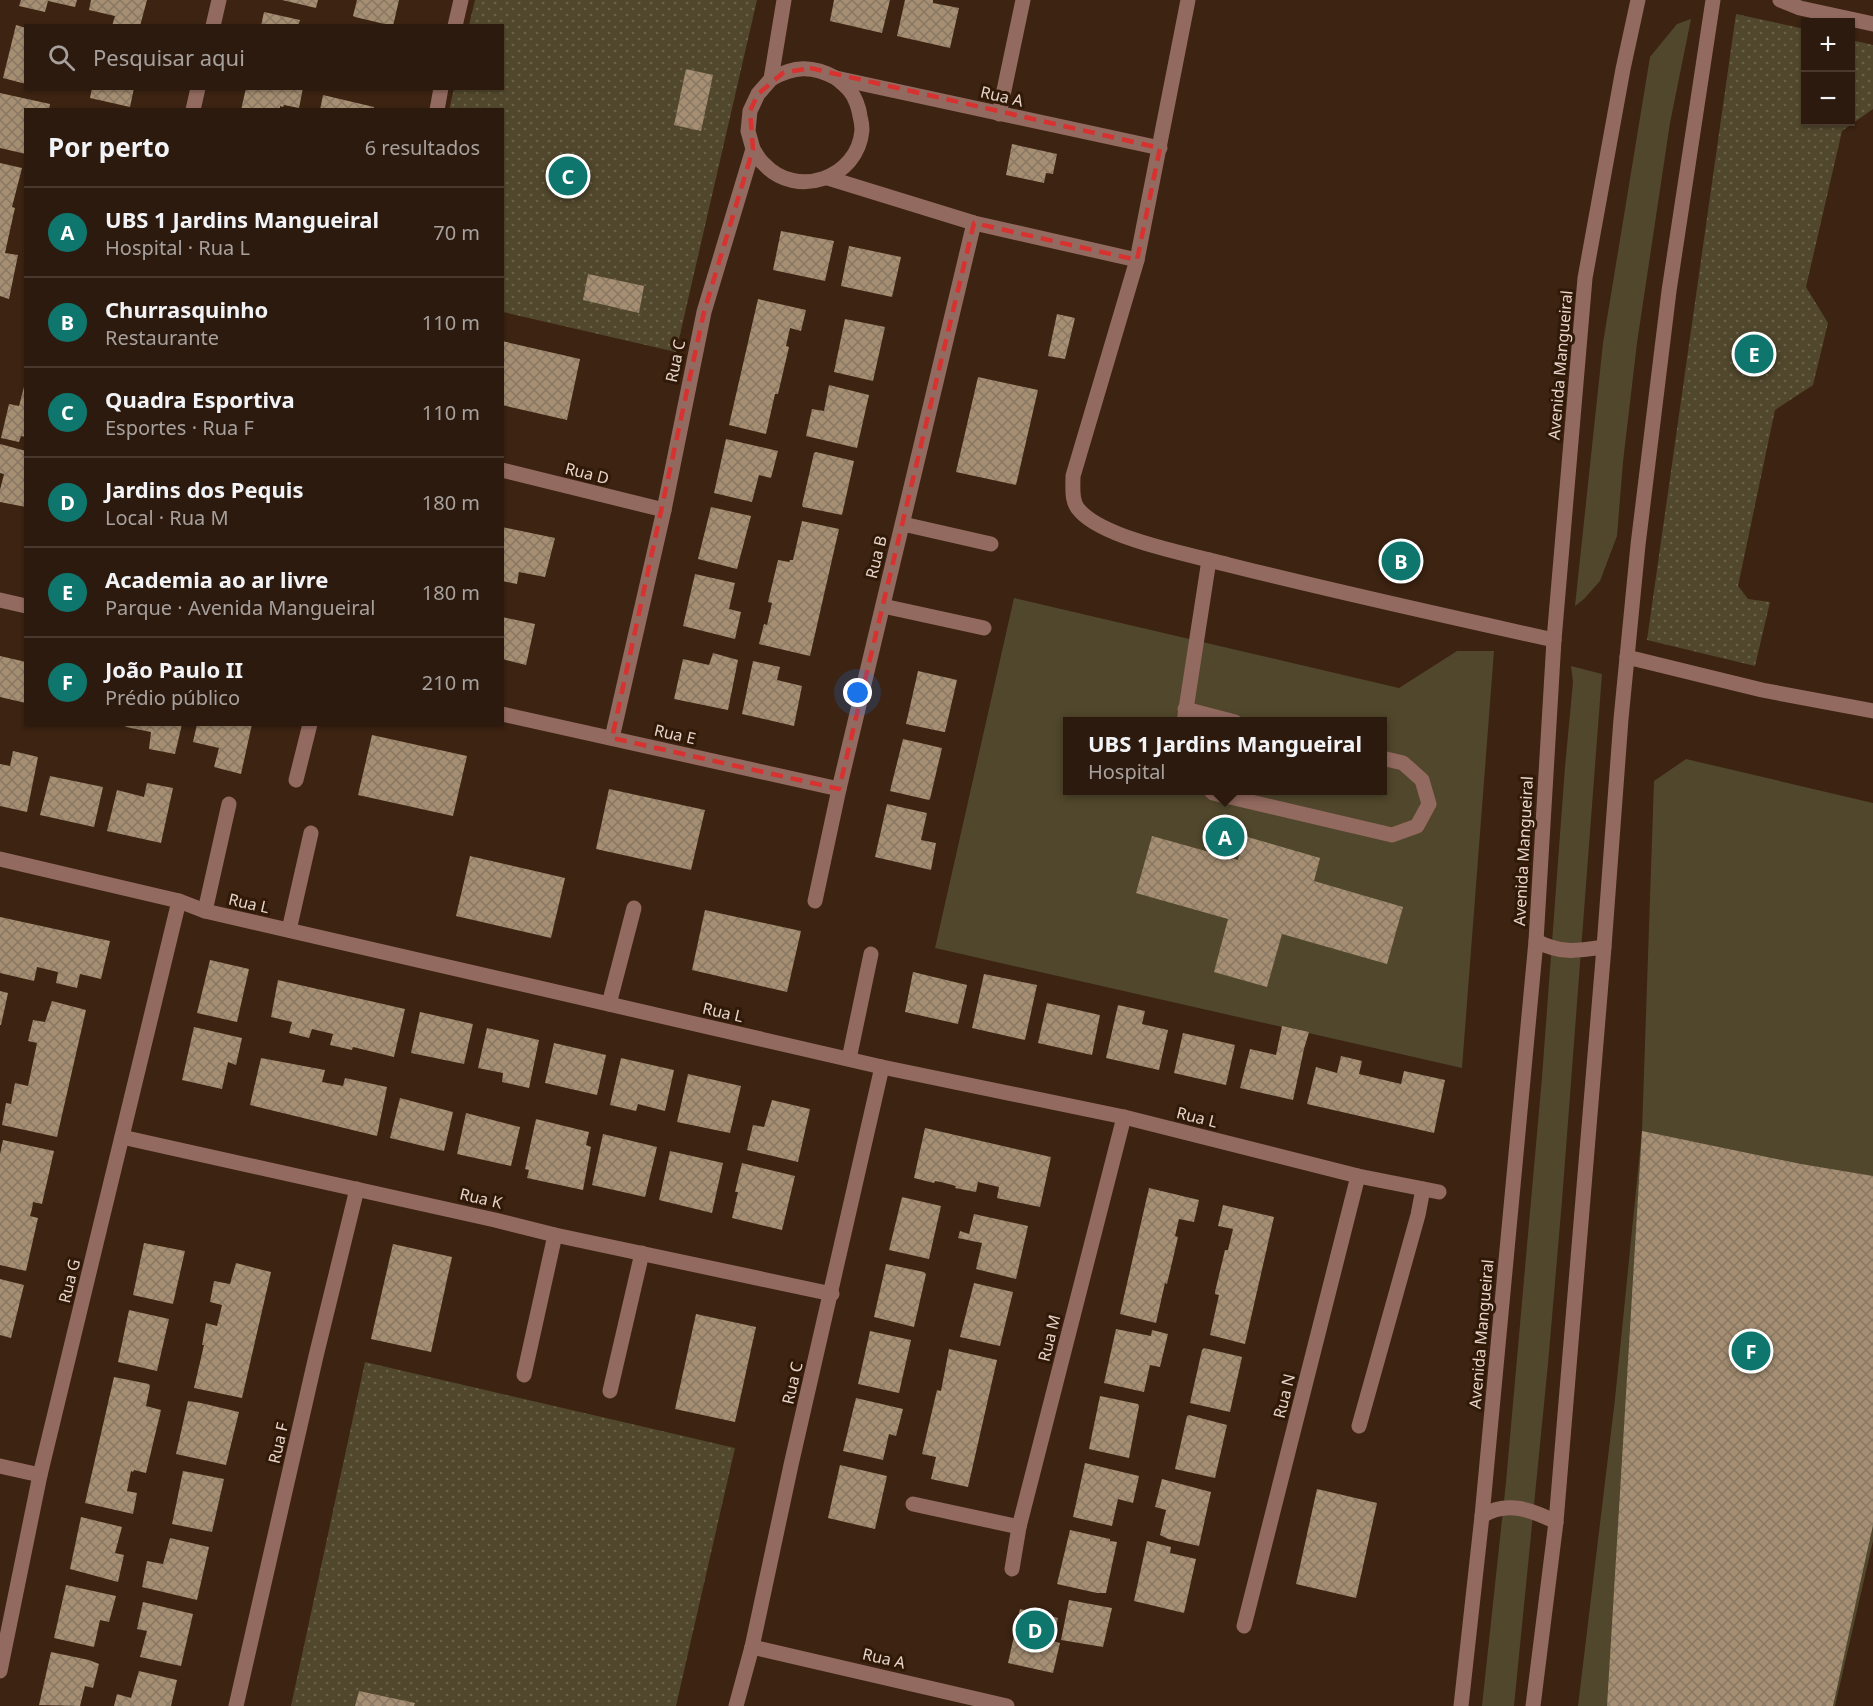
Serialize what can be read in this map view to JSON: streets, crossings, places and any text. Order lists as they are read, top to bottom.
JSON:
{
  "streets": {
    "street": [
      "Rua A",
      "Rua C",
      "Avenida Mangueiral",
      "Rua D",
      "Rua B",
      "Rua E",
      "Rua L",
      "Rua K",
      "Rua G",
      "Rua M",
      "Rua N",
      "Rua F"
    ]
  },
  "crossings": [
    ["Rua A", "Rua C"],
    ["Rua C", "Rua D"],
    ["Rua C", "Rua E"],
    ["Rua C", "Rua L"],
    ["Rua C", "Rua K"],
    ["Rua B", "Rua E"],
    ["Rua L", "Rua G"],
    ["Rua L", "Rua M"],
    ["Rua L", "Rua N"],
    ["Rua K", "Rua G"],
    ["Rua K", "Rua F"]
  ],
  "page": {
    "map_buttons": ["+", "−"],
    "search": "Pesquisar aqui",
    "heading": ["Por perto", "6 resultados"],
    "pins": [
      "C",
      "E",
      "B",
      "A",
      "F",
      "D"
    ],
    "list": [
      {
        "mark": "A",
        "name": "UBS 1 Jardins Mangueiral",
        "note": "Hospital · Rua L",
        "value": "70 m"
      },
      {
        "mark": "B",
        "name": "Churrasquinho",
        "note": "Restaurante",
        "value": "110 m"
      },
      {
        "mark": "C",
        "name": "Quadra Esportiva",
        "note": "Esportes · Rua F",
        "value": "110 m"
      },
      {
        "mark": "D",
        "name": "Jardins dos Pequis",
        "note": "Local · Rua M",
        "value": "180 m"
      },
      {
        "mark": "E",
        "name": "Academia ao ar livre",
        "note": "Parque · Avenida Mangueiral",
        "value": "180 m"
      },
      {
        "mark": "F",
        "name": "João Paulo II",
        "note": "Prédio público",
        "value": "210 m"
      }
    ],
    "popup": ["UBS 1 Jardins Mangueiral", "Hospital"]
  }
}
